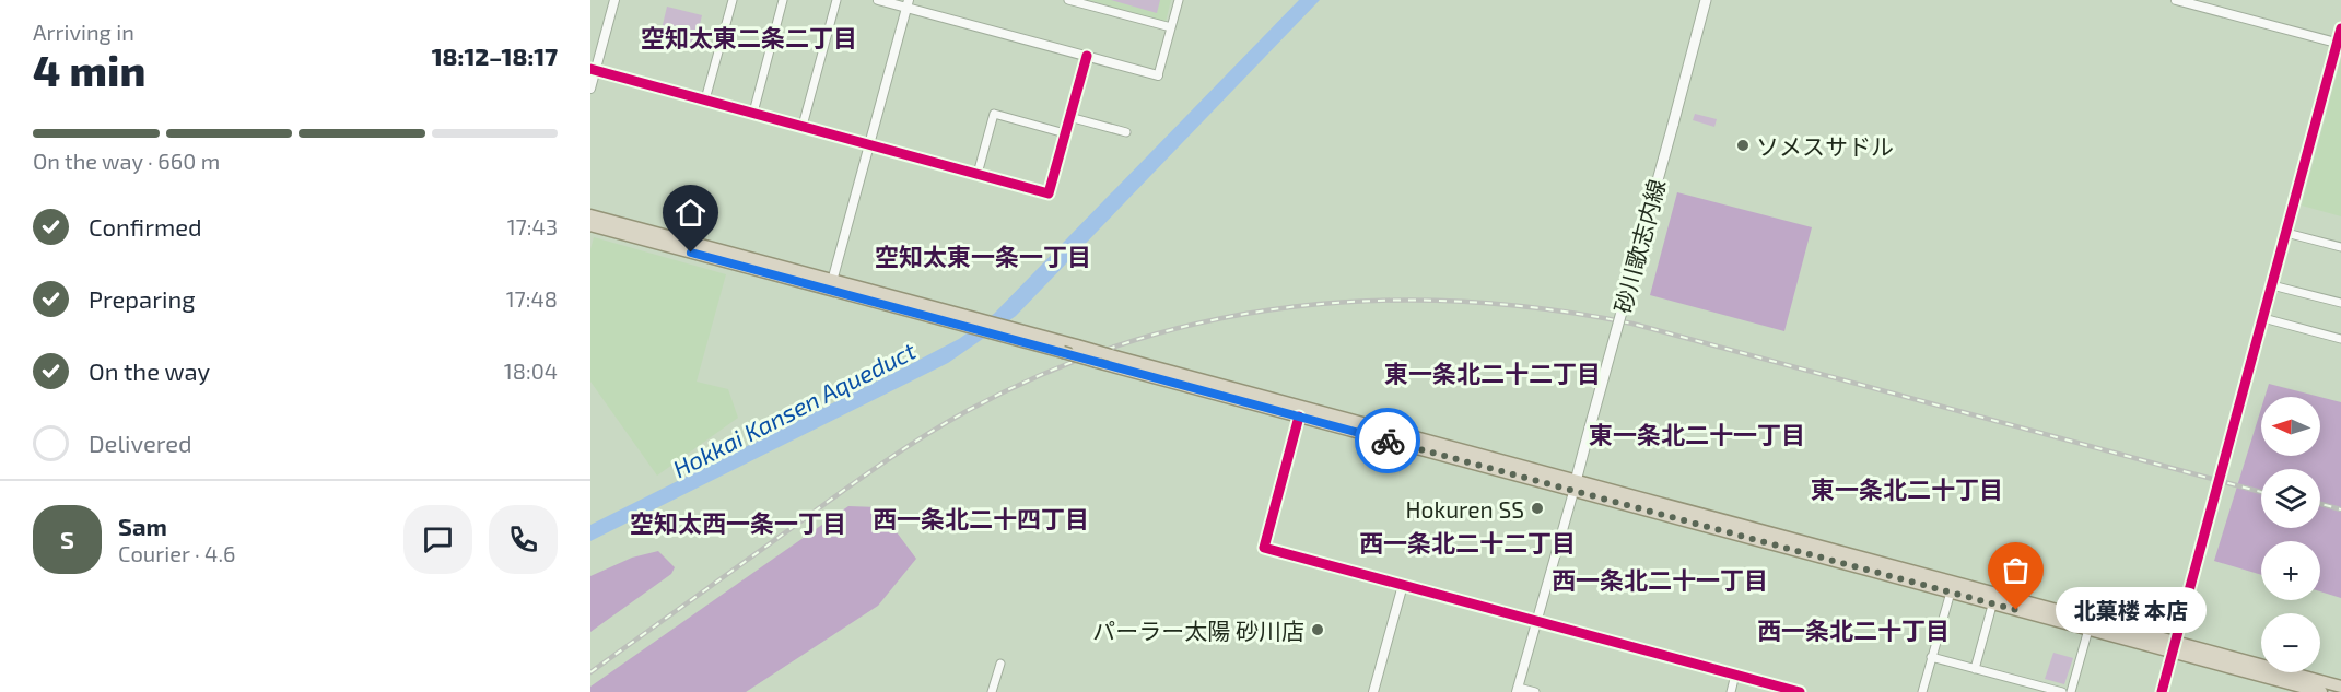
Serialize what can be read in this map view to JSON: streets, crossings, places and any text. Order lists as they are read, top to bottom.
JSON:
{
  "streets": {
    "main road": ["砂川歌志内線"]
  },
  "districts": [
    "空知太東二条二丁目",
    "空知太東一条一丁目",
    "東一条北二十二丁目",
    "東一条北二十一丁目",
    "東一条北二十丁目",
    "西一条北二十四丁目",
    "空知太西一条一丁目",
    "西一条北二十二丁目",
    "西一条北二十一丁目",
    "西一条北二十丁目"
  ],
  "water": ["Hokkai Kansen Aqueduct"],
  "places": [
    "ソメスサドル",
    "Hokuren SS",
    "北菓楼 本店",
    "パーラー太陽 砂川店"
  ],
  "north": "left",
  "page": {
    "heading": ["4 min", "Arriving in", "18:12–18:17"],
    "panel": ["Sam", "Courier · 4.6"],
    "bar": "On the way · 660 m",
    "list": [
      ["Confirmed", "17:43"],
      ["Preparing", "17:48"],
      ["On the way", "18:04"],
      "Delivered"
    ],
    "map_buttons": ["+", "−"],
    "round": "S",
    "bubble": "北菓楼 本店"
  }
}
